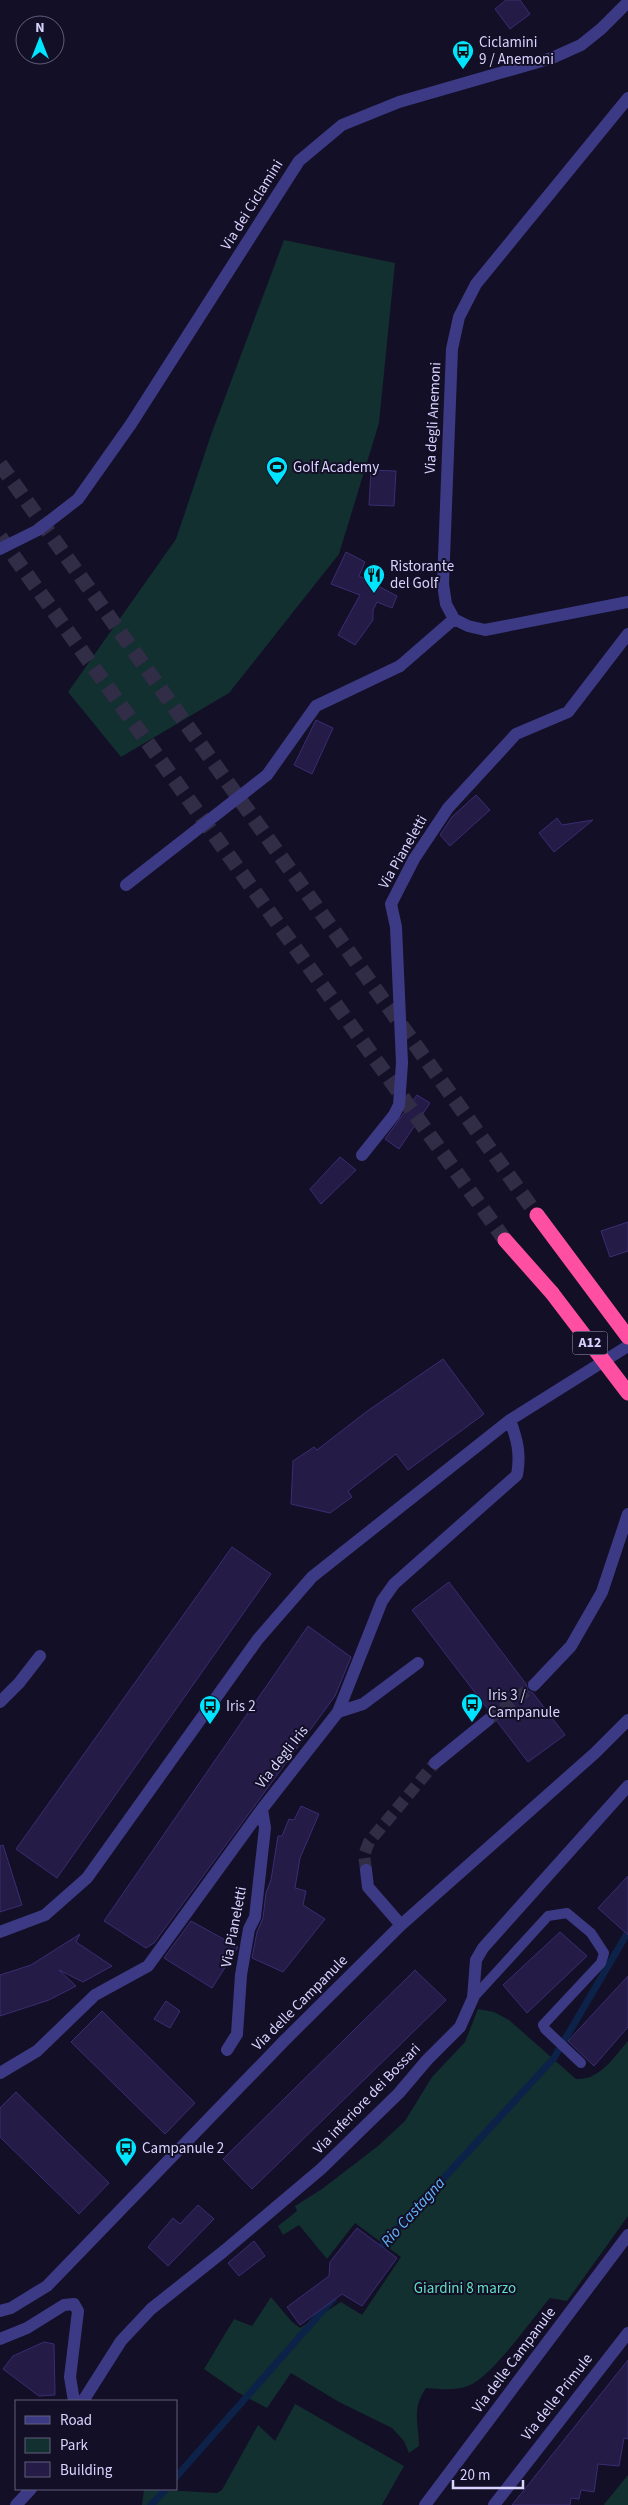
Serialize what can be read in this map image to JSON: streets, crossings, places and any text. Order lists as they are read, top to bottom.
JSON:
{
  "streets": {
    "highway": ["A12"],
    "street": [
      "Via dei Ciclamini",
      "Via degli Anemoni",
      "Via Pianeletti",
      "Via degli Iris",
      "Via delle Campanule",
      "Via inferiore dei Bossari",
      "Via delle Primule"
    ]
  },
  "crossings": [
    ["Via Pianeletti", "Via degli Iris"]
  ],
  "water": ["Rio Castagna"],
  "parks": ["Giardini 8 marzo"],
  "places": {
    "bus stop": [
      "Ciclamini 9 / Anemoni",
      "Iris 3 / Campanule",
      "Iris 2",
      "Campanule 2"
    ],
    "sports": ["Golf Academy"],
    "restaurant": ["Ristorante del Golf"]
  },
  "legend": ["Road", "Park", "Building"],
  "scale_bar": "20 m",
  "north": "top"
}
